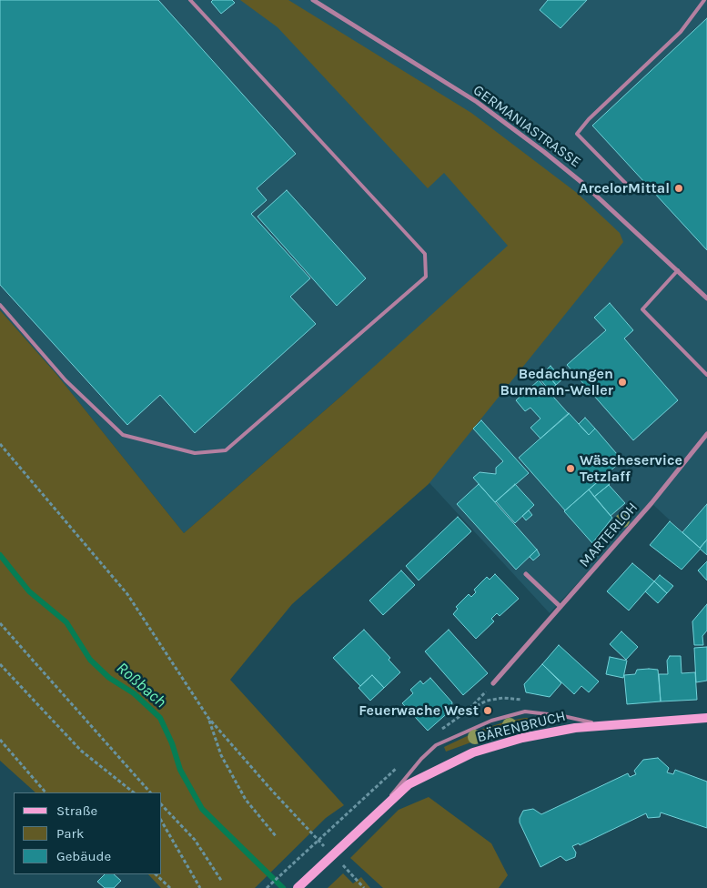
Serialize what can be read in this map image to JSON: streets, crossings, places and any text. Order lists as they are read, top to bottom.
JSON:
{
  "streets": {
    "main road": ["BÄRENBRUCH"],
    "street": ["GERMANIASTRASSE", "MARTERLOH"]
  },
  "water": ["Roßbach"],
  "places": [
    "ArcelorMittal",
    "Bedachungen Burmann-Weller",
    "Wäscheservice Tetzlaff",
    "Feuerwache West"
  ],
  "legend": ["Straße", "Park", "Gebäude"]
}
